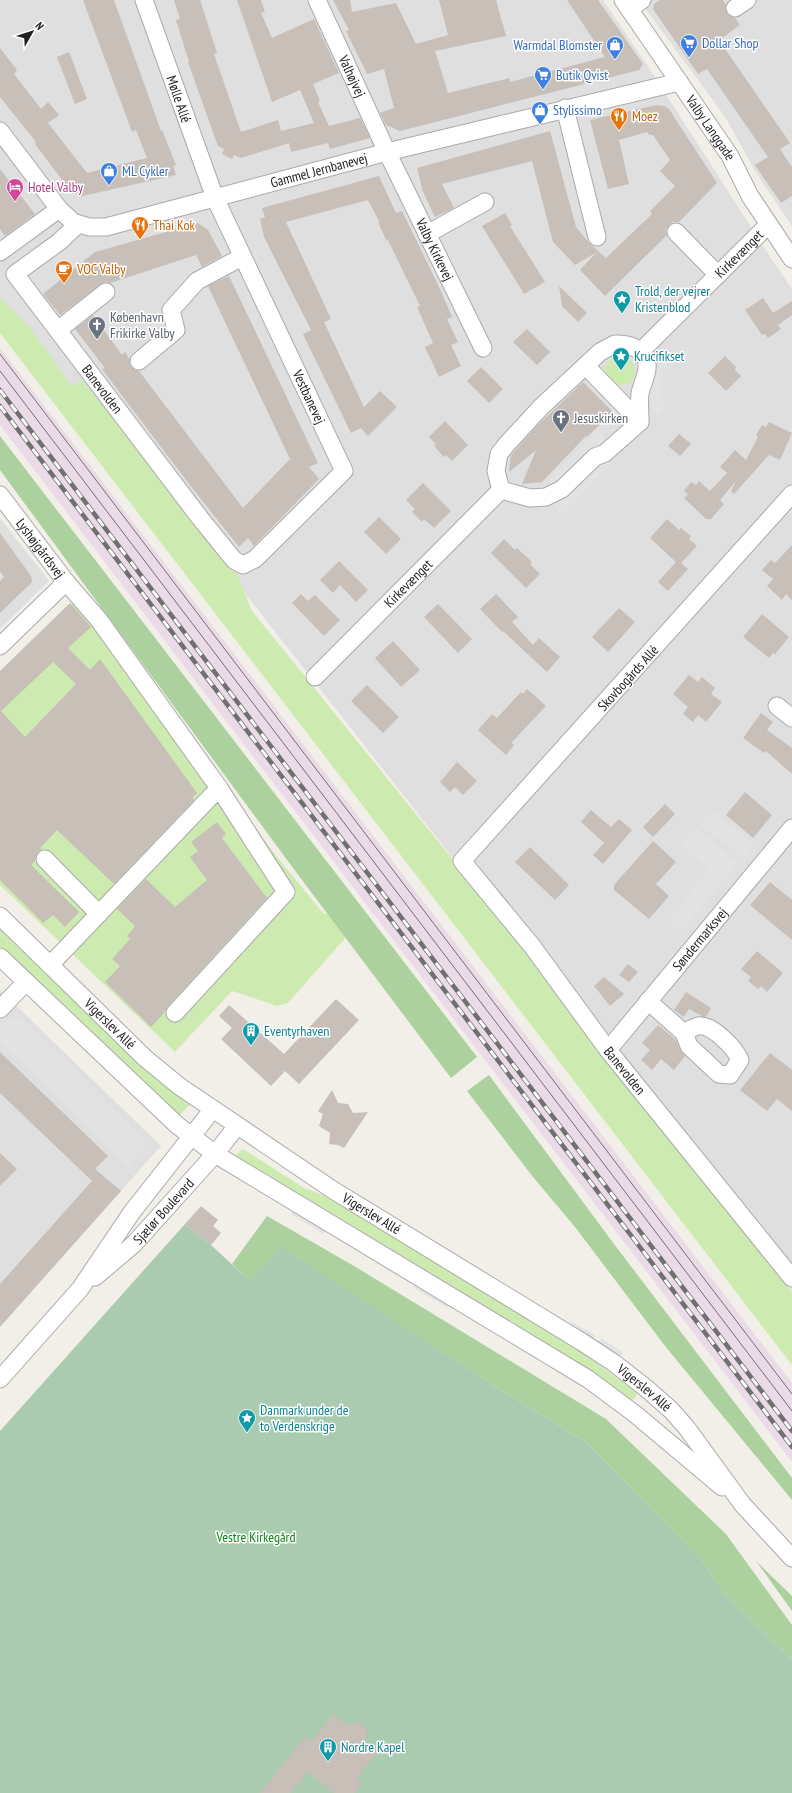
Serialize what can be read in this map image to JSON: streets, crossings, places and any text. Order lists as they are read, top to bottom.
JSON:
{
  "streets": {
    "street": [
      "Valhøjvej",
      "Mølle Allé",
      "Valby Langgade",
      "Gammel Jernbanevej",
      "Valby Kirkevej",
      "Kirkevænget",
      "Banevolden",
      "Vestbanevej",
      "Lyshøjgårdsvej",
      "Skovbogårds Allé",
      "Søndermarksvej",
      "Vigerslev Allé",
      "Sjælør Boulevard"
    ]
  },
  "crossings": [
    ["Valhøjvej", "Gammel Jernbanevej"],
    ["Valhøjvej", "Valby Kirkevej"],
    ["Mølle Allé", "Gammel Jernbanevej"],
    ["Mølle Allé", "Vestbanevej"],
    ["Valby Langgade", "Gammel Jernbanevej"],
    ["Valby Langgade", "Kirkevænget"],
    ["Gammel Jernbanevej", "Valby Kirkevej"],
    ["Gammel Jernbanevej", "Banevolden"],
    ["Gammel Jernbanevej", "Vestbanevej"],
    ["Banevolden", "Vestbanevej"],
    ["Banevolden", "Skovbogårds Allé"],
    ["Banevolden", "Søndermarksvej"],
    ["Vigerslev Allé", "Sjælør Boulevard"]
  ],
  "parks": ["Vestre Kirkegård"],
  "places": {
    "supermarket": ["Dollar Shop", "Butik Qvist"],
    "shop": ["Warmdal Blomster", "Stylissimo", "ML Cykler"],
    "restaurant": ["Moez", "Thai Kok"],
    "hotel": ["Hotel Valby"],
    "cafe": ["VOC Valby"],
    "place": ["Trold, der vejrer Kristenblod", "Krucifikset", "Danmark under de to Verdenskrige"],
    "church": ["København Frikirke Valby", "Jesuskirken"],
    "building": ["Eventyrhaven", "Nordre Kapel"]
  },
  "north": "top right"
}
